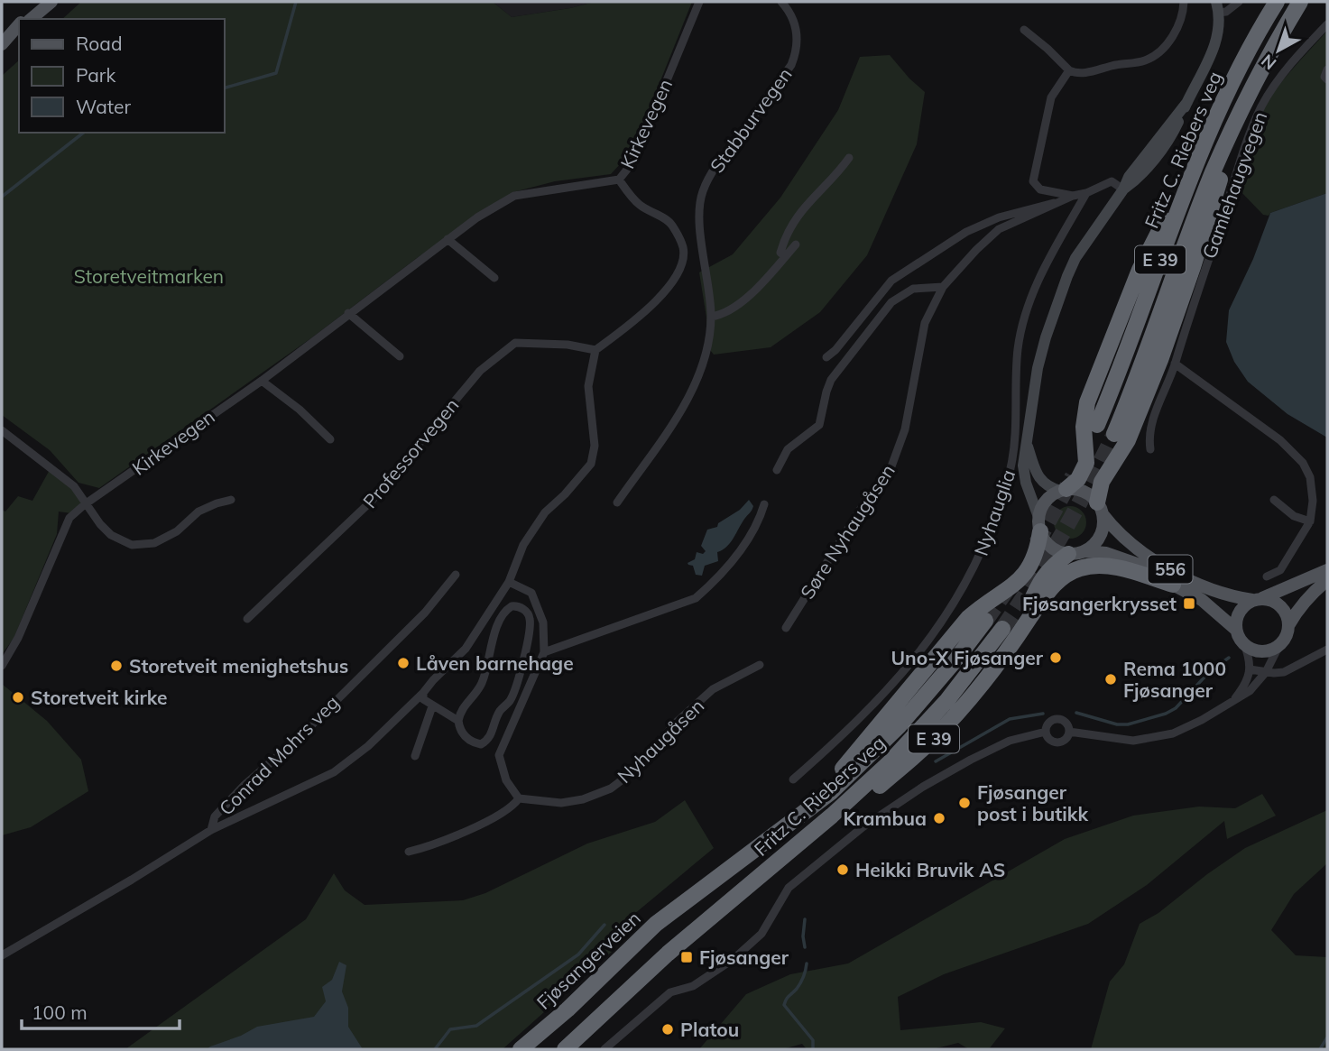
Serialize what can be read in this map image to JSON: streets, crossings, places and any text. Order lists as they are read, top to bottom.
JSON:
{
  "streets": {
    "highway": ["Fritz C. Riebers veg", "E 39", "Fjøsangerveien"],
    "main road": ["556"],
    "street": [
      "Stabburvegen",
      "Kirkevegen",
      "Gamlehaugvegen",
      "Professorvegen",
      "Nyhauglia",
      "Søre Nyhaugåsen",
      "Nyhaugåsen",
      "Conrad Mohrs veg"
    ]
  },
  "crossings": [
    ["Fritz C. Riebers veg", "E 39"],
    ["Fritz C. Riebers veg", "Fjøsangerveien"],
    ["E 39", "556"],
    ["Professorvegen", "Conrad Mohrs veg"],
    ["Nyhauglia", "Søre Nyhaugåsen"]
  ],
  "parks": ["Storetveitmarken"],
  "places": {
    "transit": ["Fjøsangerkrysset", "Fjøsanger"],
    "other": [
      "Uno-X Fjøsanger",
      "Låven barnehage",
      "Storetveit menighetshus",
      "Rema 1000 Fjøsanger",
      "Storetveit kirke",
      "Fjøsanger post i butikk",
      "Krambua",
      "Heikki Bruvik AS",
      "Platou"
    ]
  },
  "legend": ["Road", "Park", "Water"],
  "scale_bar": "100 m",
  "north": "bottom left"
}
